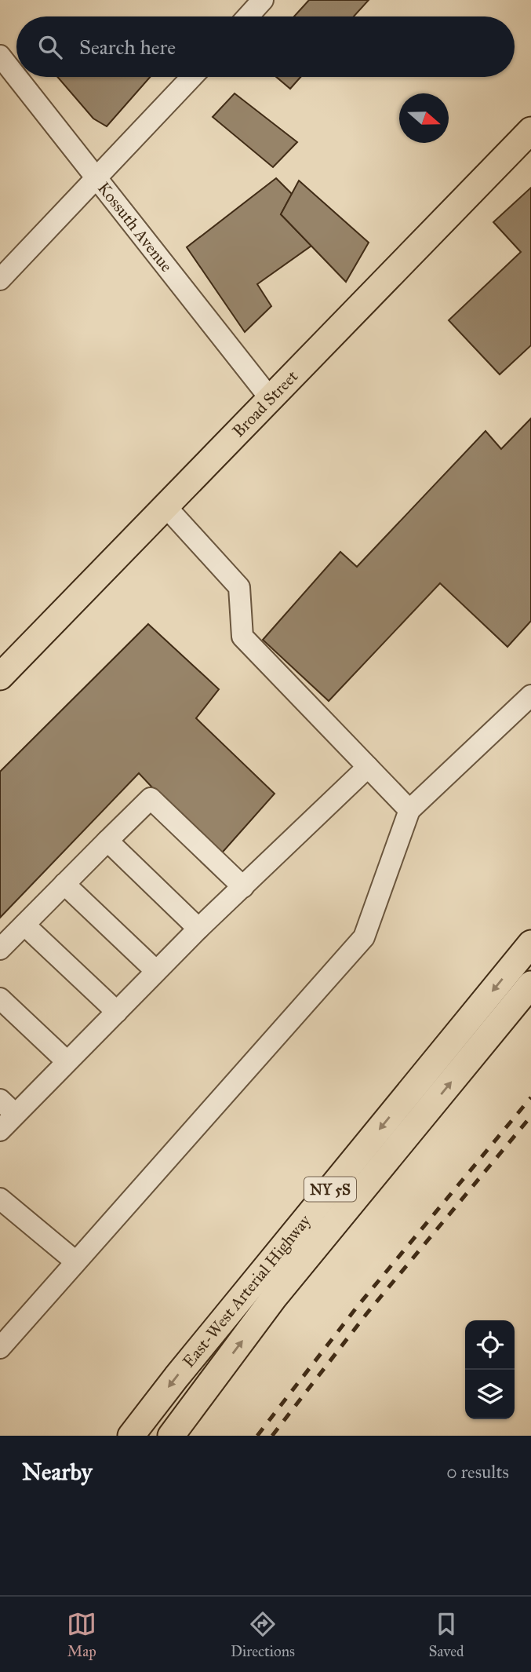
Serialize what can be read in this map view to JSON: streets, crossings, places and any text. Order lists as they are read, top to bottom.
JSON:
{
  "streets": {
    "main road": ["Broad Street", "NY 5S", "East-West Arterial Highway"],
    "street": ["Kossuth Avenue"]
  },
  "crossings": [
    ["Kossuth Avenue", "Broad Street"]
  ],
  "north": "right",
  "page": {
    "search": "Search here",
    "heading": ["Nearby", "0 results"],
    "nav": ["Map", "Directions", "Saved"]
  }
}
